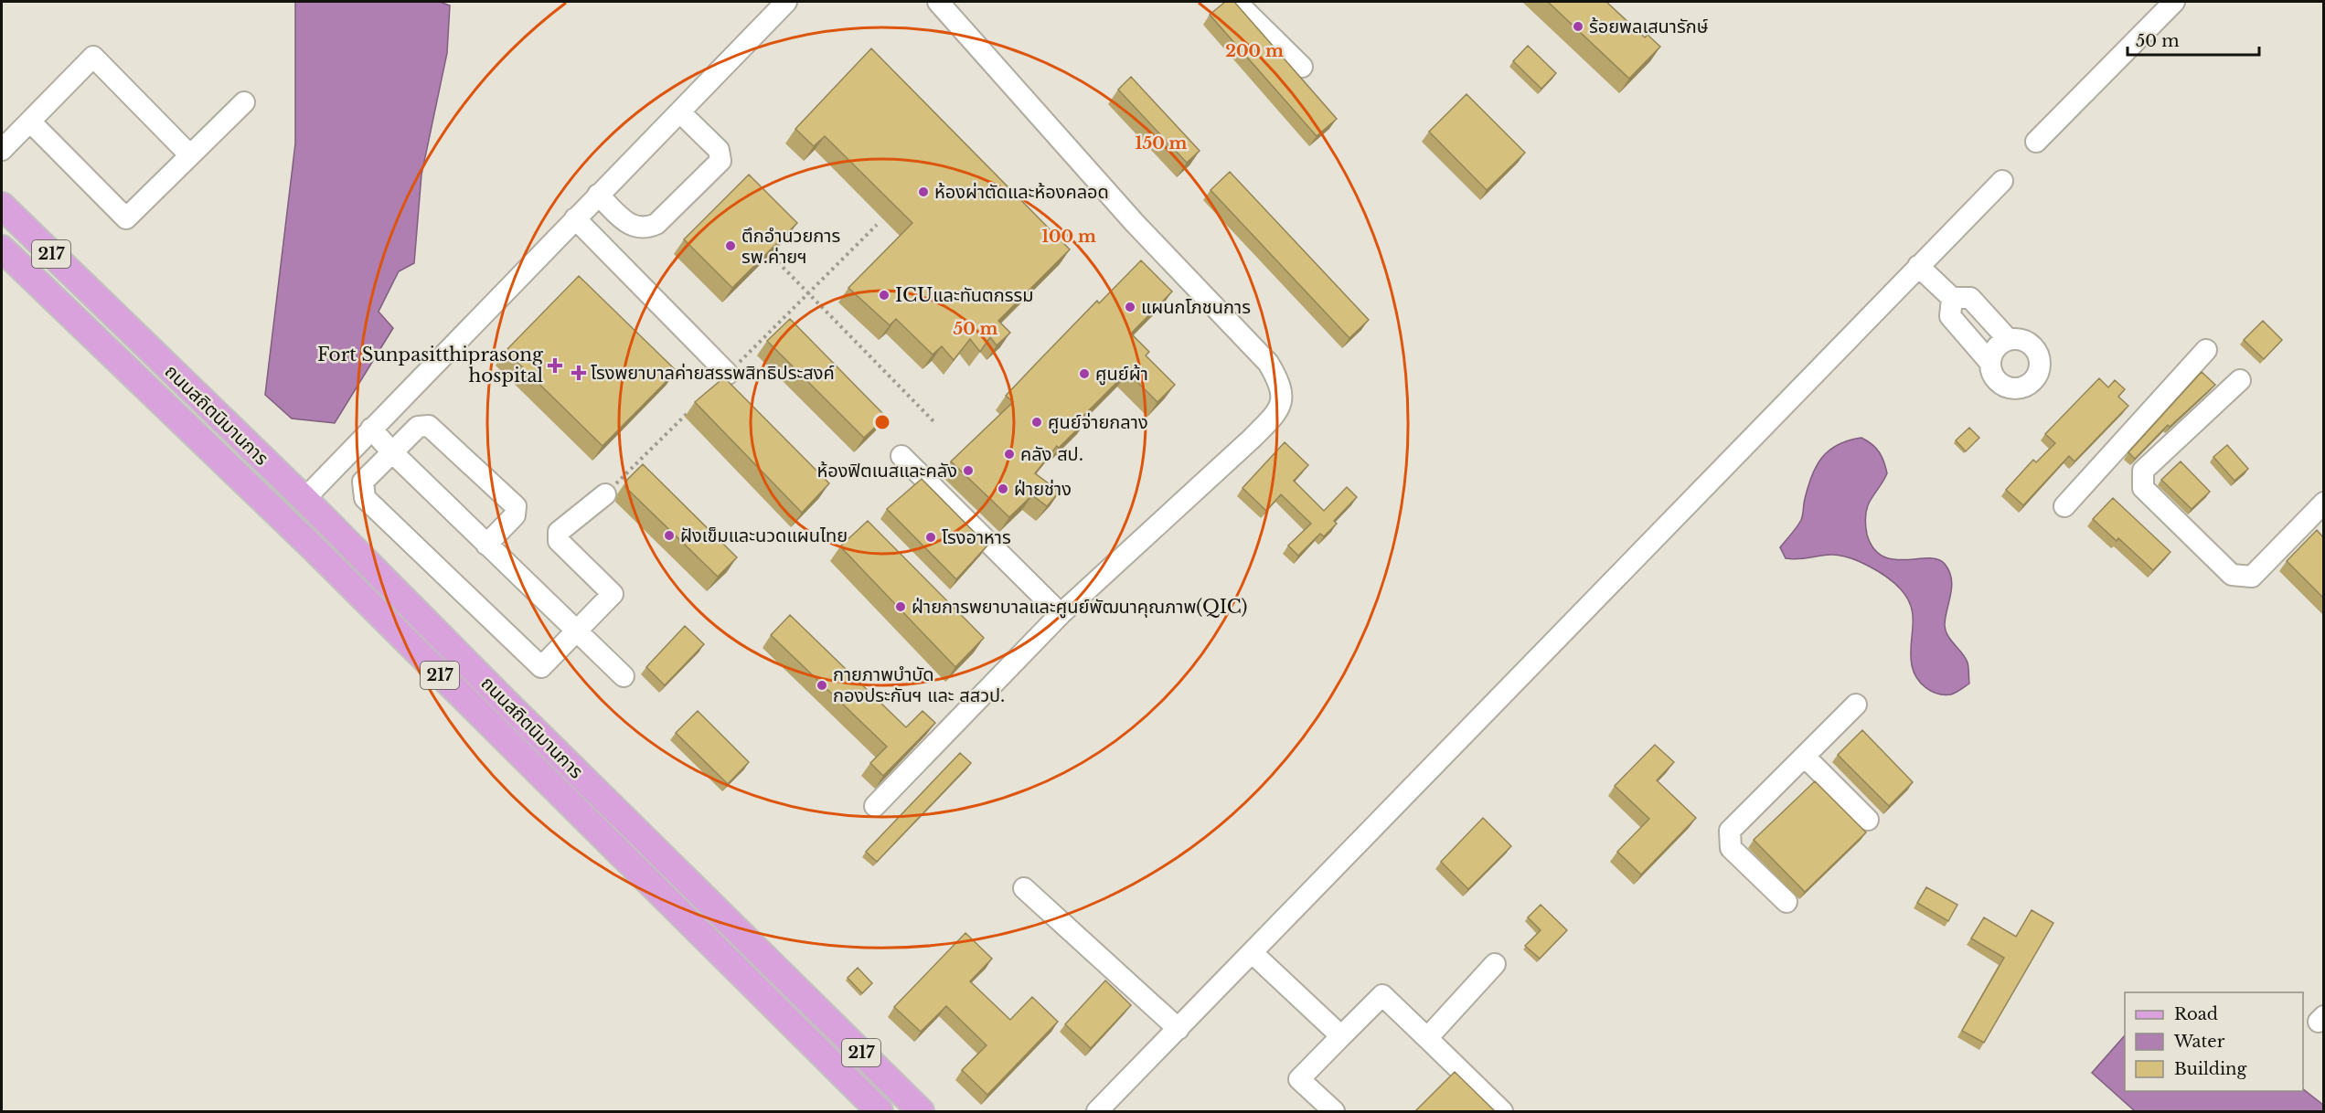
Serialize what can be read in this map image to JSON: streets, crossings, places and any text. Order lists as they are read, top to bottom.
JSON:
{
  "streets": {
    "main road": ["217", "ถนนสถิตนิมานการ"]
  },
  "places": {
    "other": [
      "ร้อยพลเสนารักษ์",
      "ห้องผ่าตัดและห้องคลอด",
      "ตึกอำนวยการ รพ.ค่ายฯ",
      "ICUและทันตกรรม",
      "แผนกโภชนการ",
      "ศูนย์ผ้า",
      "ศูนย์จ่ายกลาง",
      "คลัง สป.",
      "ห้องฟิตเนสและคลัง",
      "ฝ่ายช่าง",
      "ฝังเข็มและนวดแผนไทย",
      "โรงอาหาร",
      "ฝ่ายการพยาบาลและศูนย์พัฒนาคุณภาพ(QIC)",
      "กายภาพบำบัด กองประกันฯ และ สสวป."
    ],
    "health": ["Fort Sunpasitthiprasong hospital", "โรงพยาบาลค่ายสรรพสิทธิประสงค์"]
  },
  "legend": ["Road", "Water", "Building"],
  "scale_bar": "50 m",
  "rings": [
    "200 m",
    "150 m",
    "100 m",
    "50 m"
  ]
}
